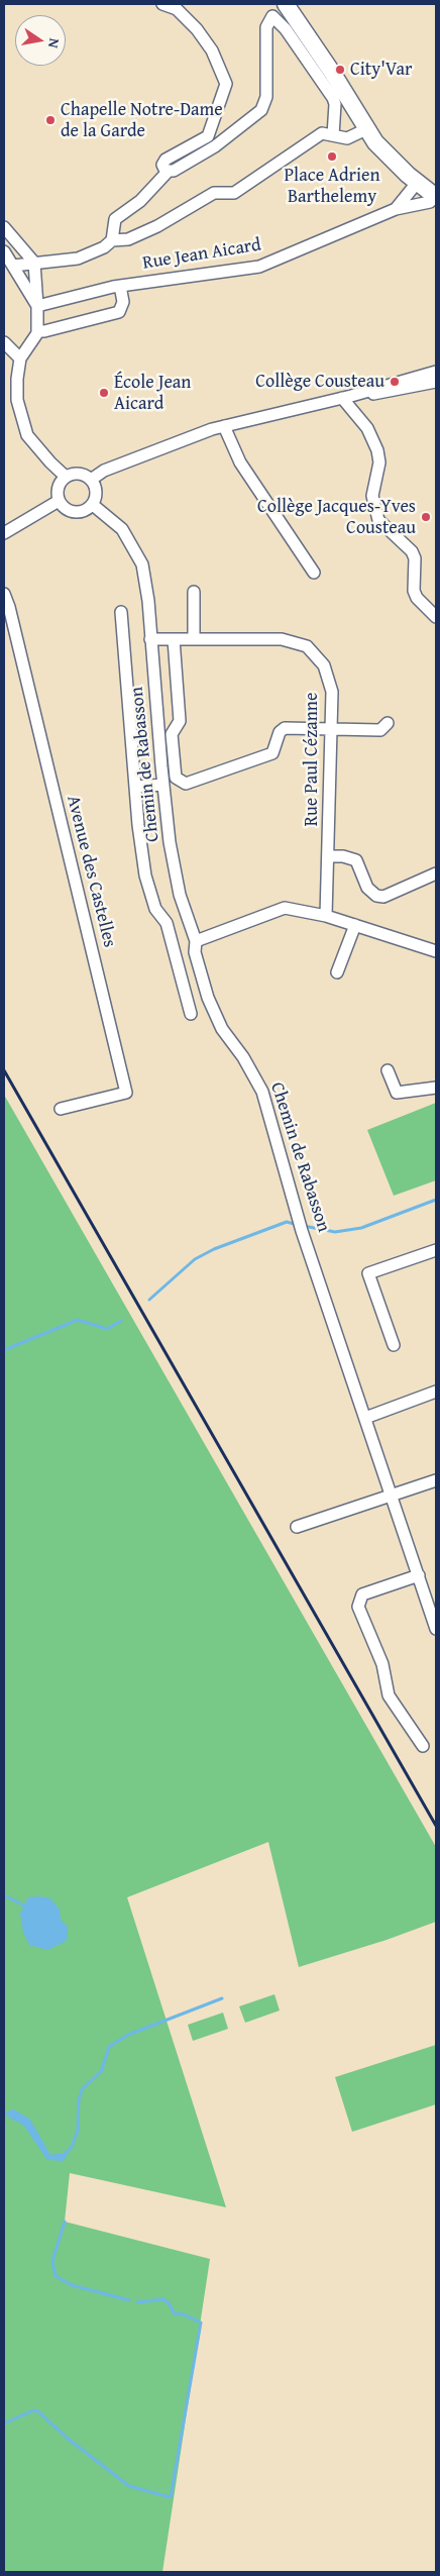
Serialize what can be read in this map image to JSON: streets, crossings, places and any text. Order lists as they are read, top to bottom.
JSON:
{
  "streets": {
    "street": [
      "Rue Jean Aicard",
      "Rue Paul Cézanne",
      "Chemin de Rabasson",
      "Avenue des Castelles"
    ]
  },
  "crossings": [
    ["Rue Paul Cézanne", "Chemin de Rabasson"]
  ],
  "places": [
    "City'Var",
    "Chapelle Notre-Dame de la Garde",
    "Place Adrien Barthelemy",
    "Collège Cousteau",
    "École Jean Aicard",
    "Collège Jacques-Yves Cousteau"
  ],
  "north": "right"
}
